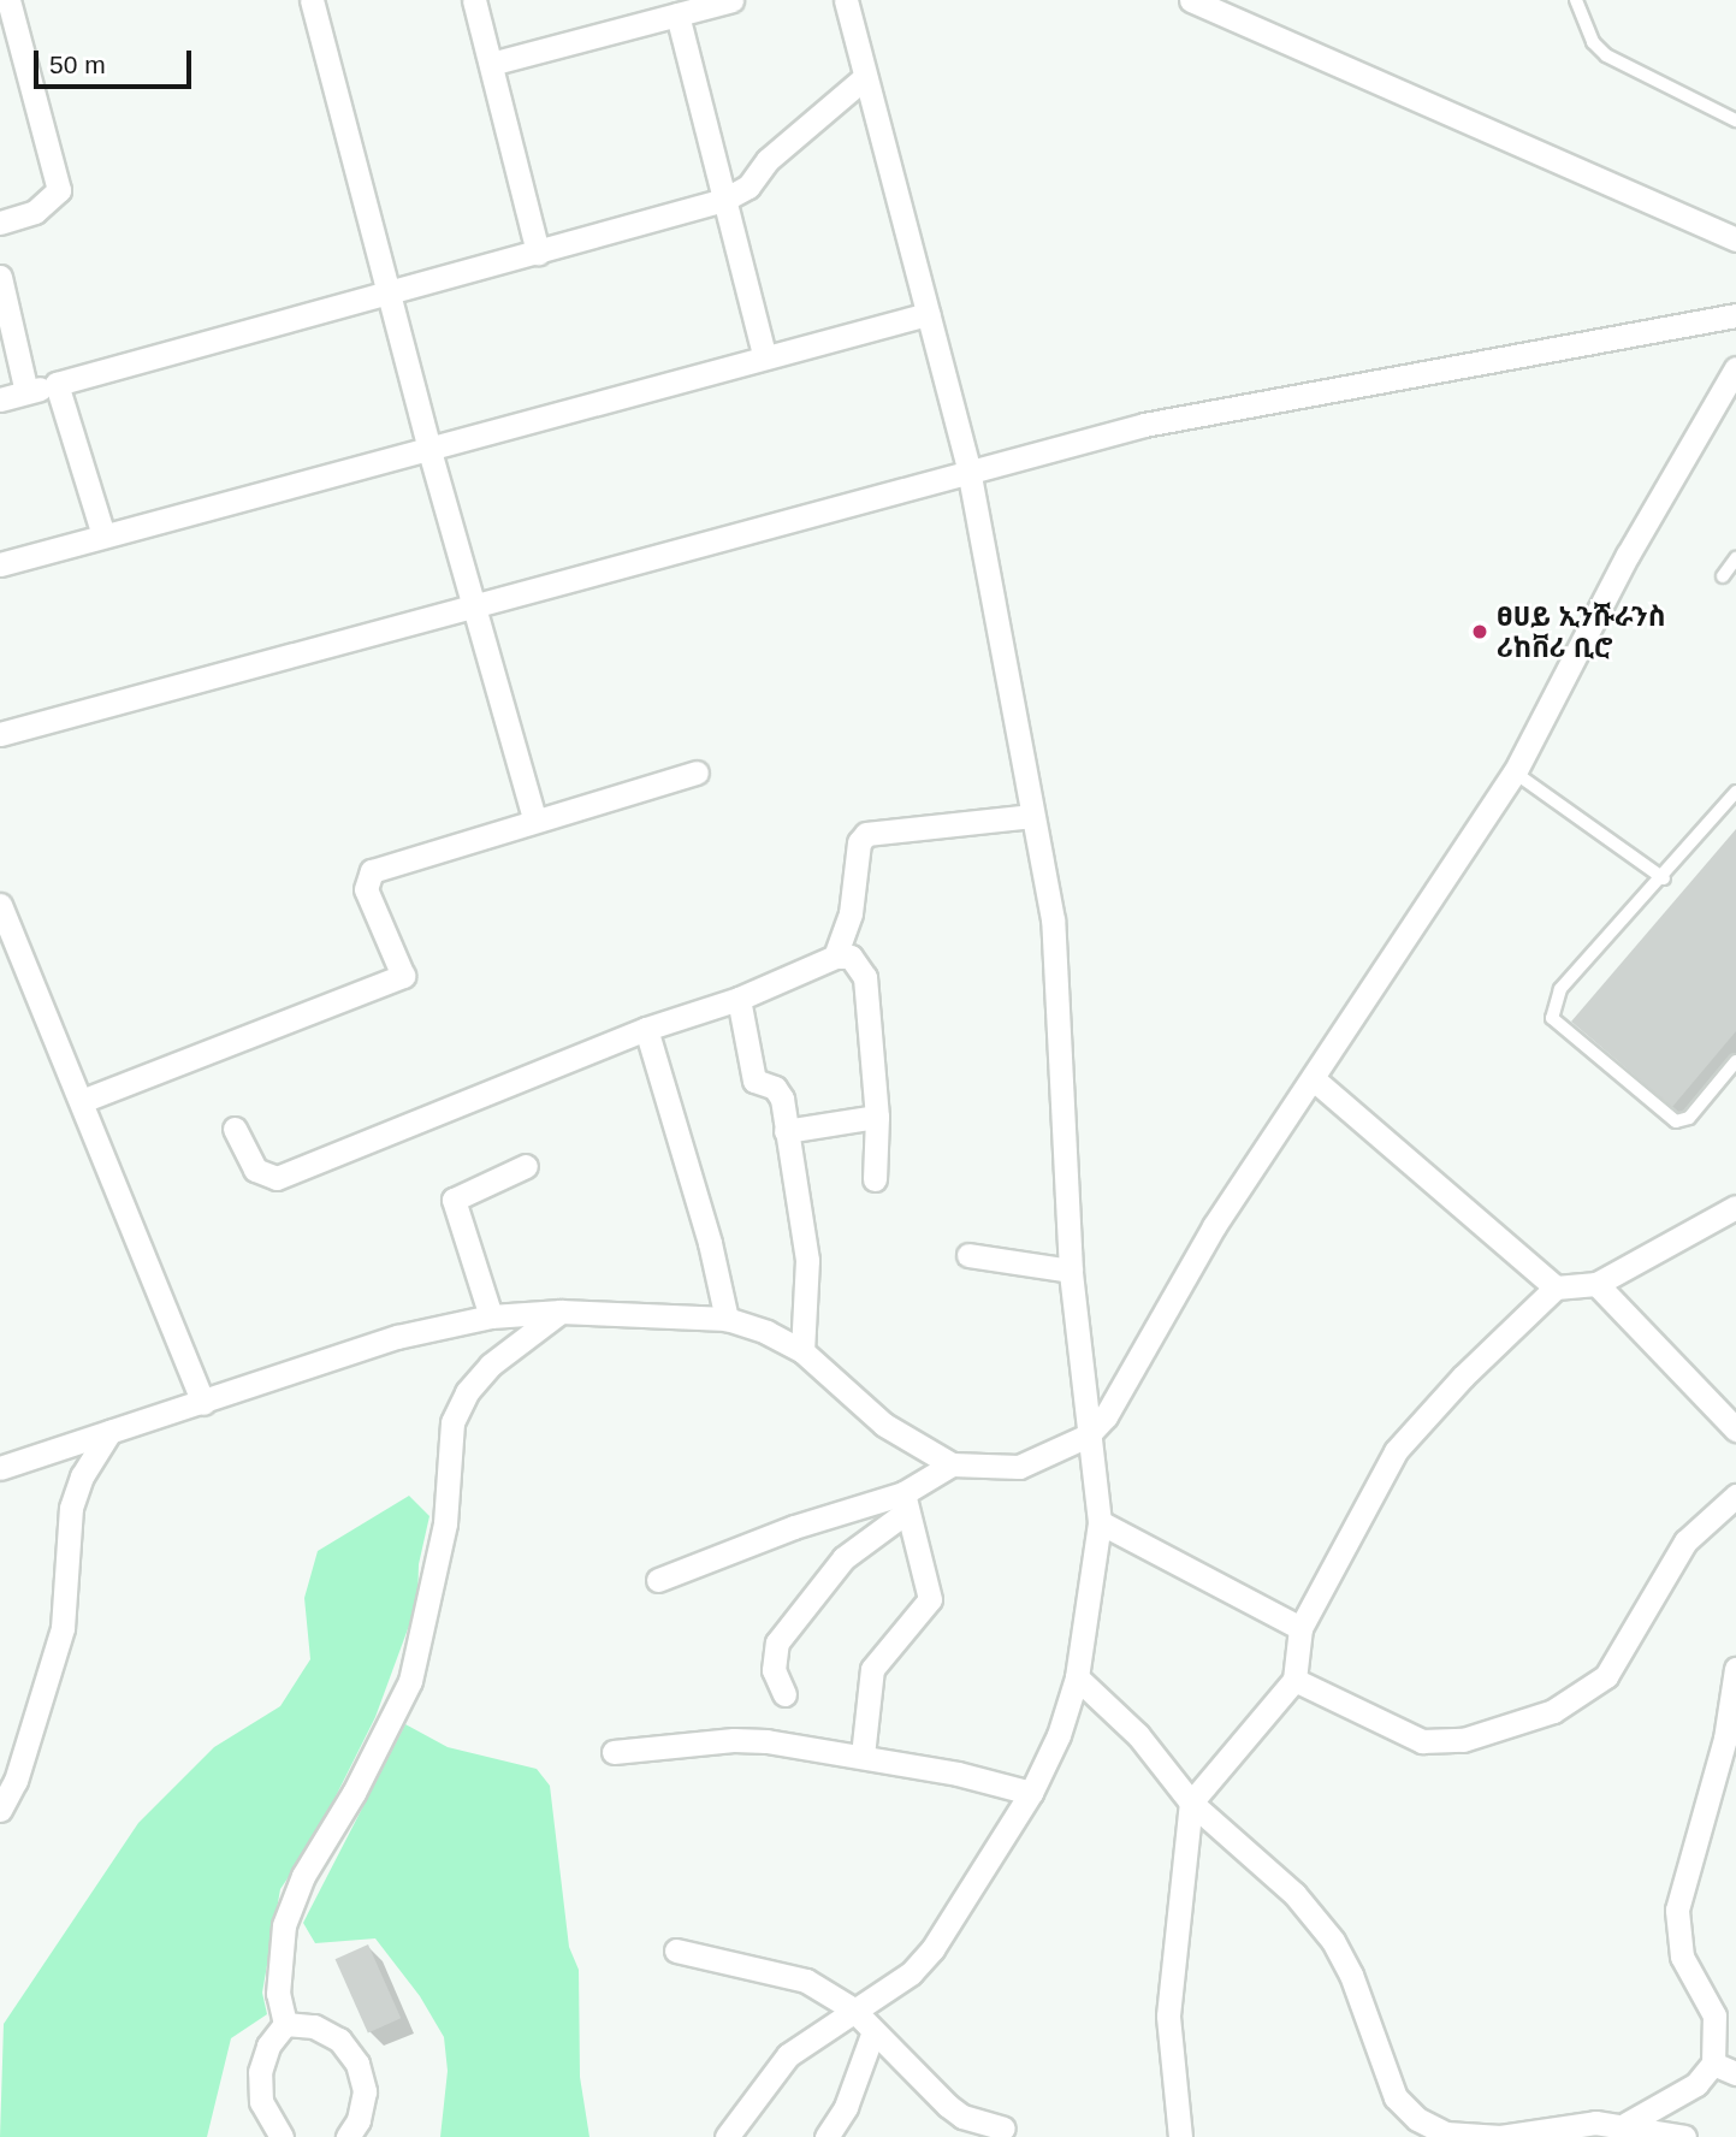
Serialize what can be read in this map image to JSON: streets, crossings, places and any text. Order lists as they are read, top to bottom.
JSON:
{
  "places": ["ፀሀይ ኢንሹራንስ ሪከቨሪ ቢሮ"],
  "scale_bar": "50 m"
}
